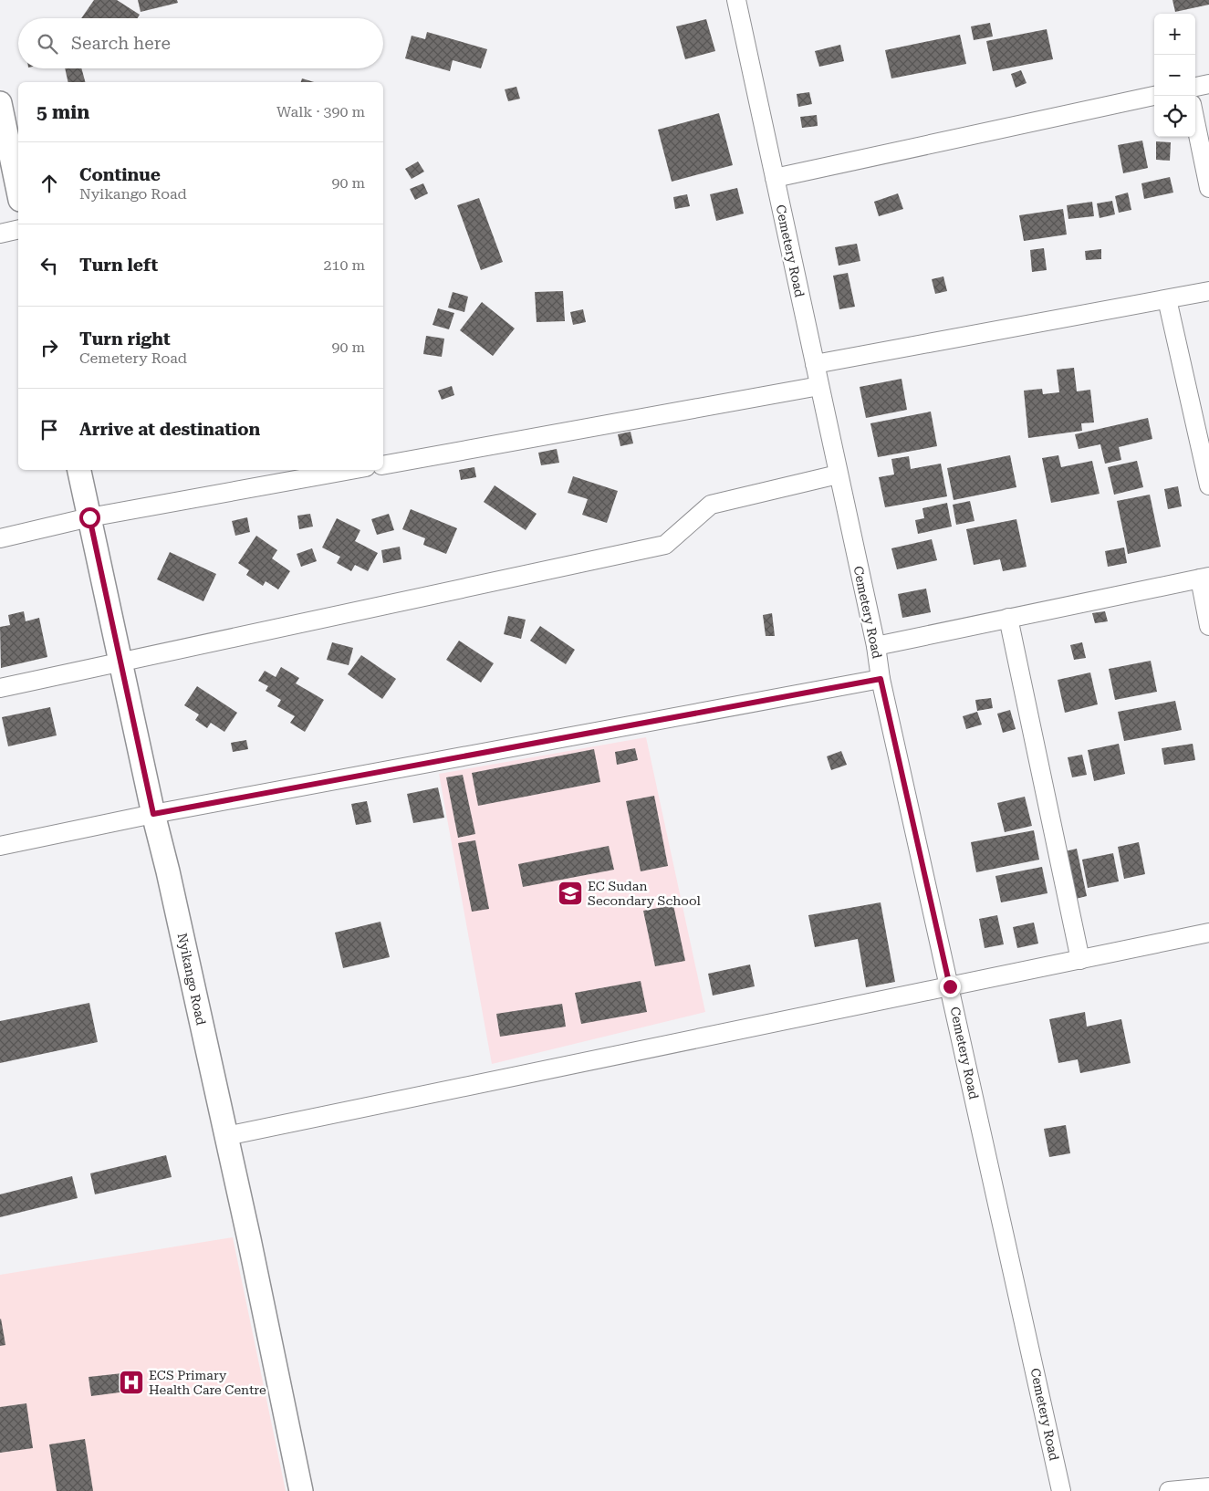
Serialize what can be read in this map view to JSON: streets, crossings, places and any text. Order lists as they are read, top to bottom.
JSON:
{
  "streets": {
    "street": ["Cemetery Road", "Nyikango Road"]
  },
  "places": {
    "school or university": ["EC Sudan Secondary School"],
    "hospital": ["ECS Primary Health Care Centre"]
  },
  "page": {
    "map_buttons": ["+", "−"],
    "search": "Search here",
    "heading": ["5 min", "Walk · 390 m"],
    "list": [
      ["Continue", "Nyikango Road", "90 m"],
      ["Turn left", "210 m"],
      ["Turn right", "Cemetery Road", "90 m"],
      "Arrive at destination"
    ]
  }
}
